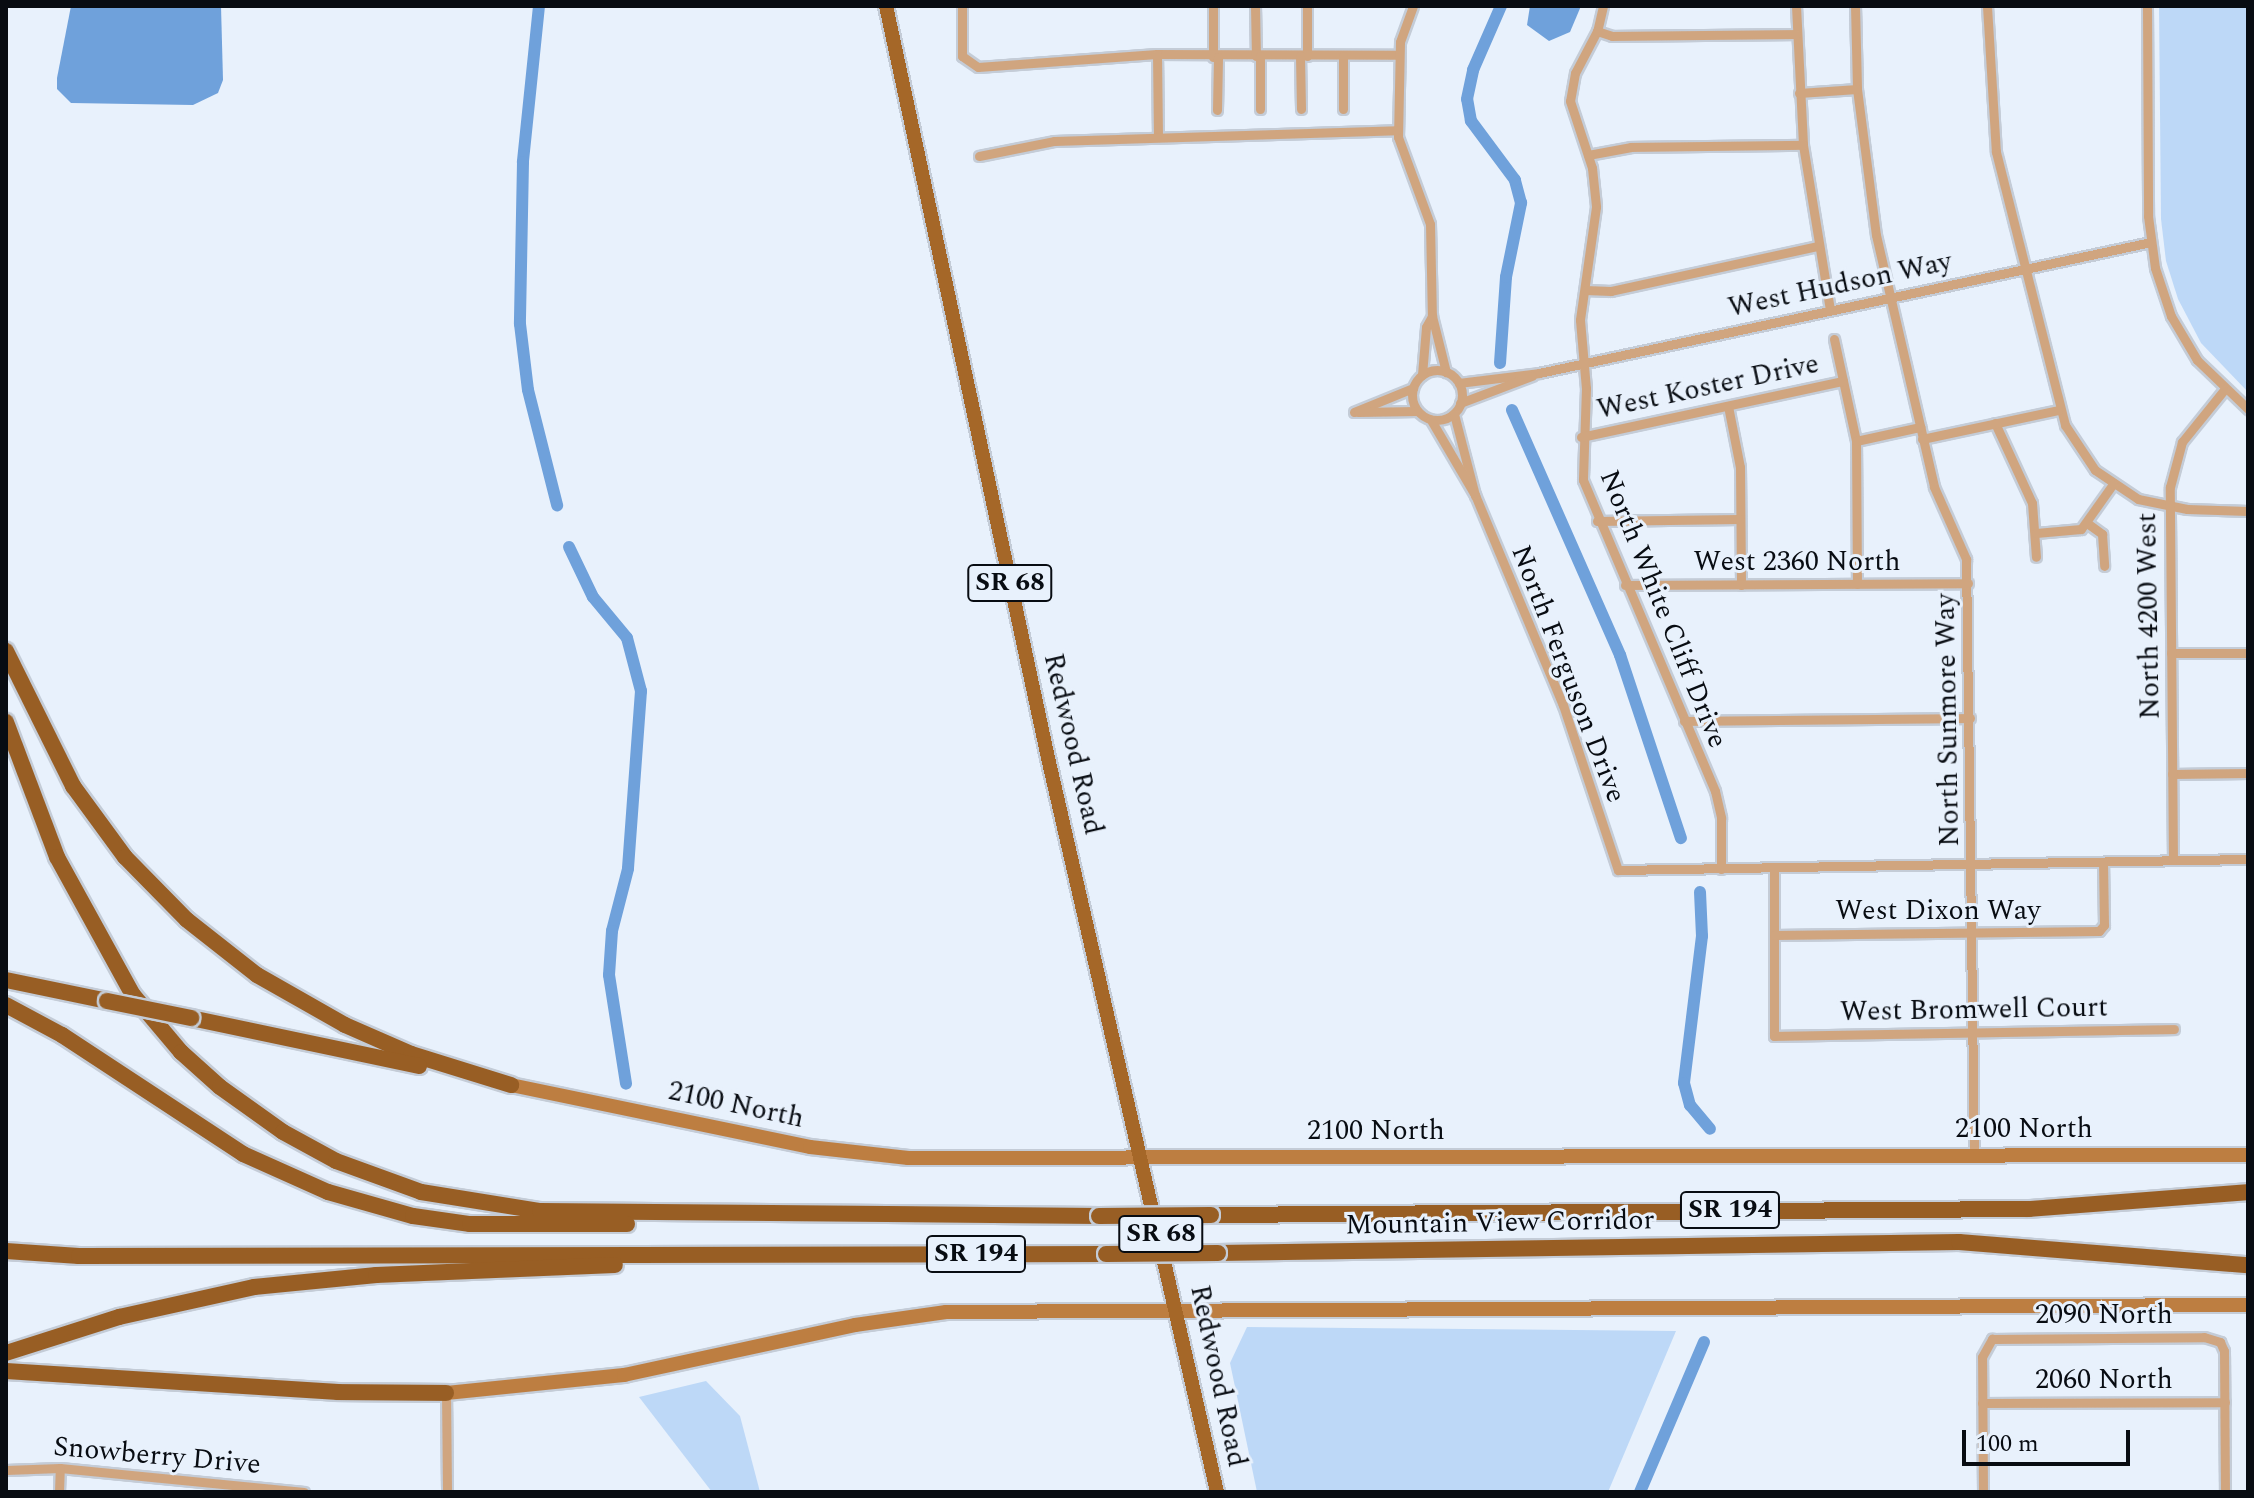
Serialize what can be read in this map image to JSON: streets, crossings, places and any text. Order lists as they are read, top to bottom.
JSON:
{
  "streets": {
    "highway": ["SR 194", "Mountain View Corridor"],
    "main road": ["SR 68", "Redwood Road", "2100 North"],
    "street": [
      "West Hudson Way",
      "West Koster Drive",
      "West 2360 North",
      "North White Cliff Drive",
      "North 4200 West",
      "North Ferguson Drive",
      "North Sunmore Way",
      "West Dixon Way",
      "West Bromwell Court",
      "2090 North",
      "2060 North",
      "Snowberry Drive"
    ]
  },
  "crossings": [
    ["West Hudson Way", "North White Cliff Drive"],
    ["West Hudson Way", "North Ferguson Drive"],
    ["West Hudson Way", "North Sunmore Way"],
    ["West Koster Drive", "North White Cliff Drive"],
    ["West 2360 North", "North White Cliff Drive"],
    ["West 2360 North", "North Sunmore Way"],
    ["North White Cliff Drive", "North Ferguson Drive"],
    ["North Sunmore Way", "West Dixon Way"],
    ["North Sunmore Way", "West Bromwell Court"],
    ["North Sunmore Way", "2100 North"],
    ["Redwood Road", "2100 North"],
    ["West Dixon Way", "West Bromwell Court"],
    ["2090 North", "2060 North"]
  ],
  "scale_bar": "100 m"
}
